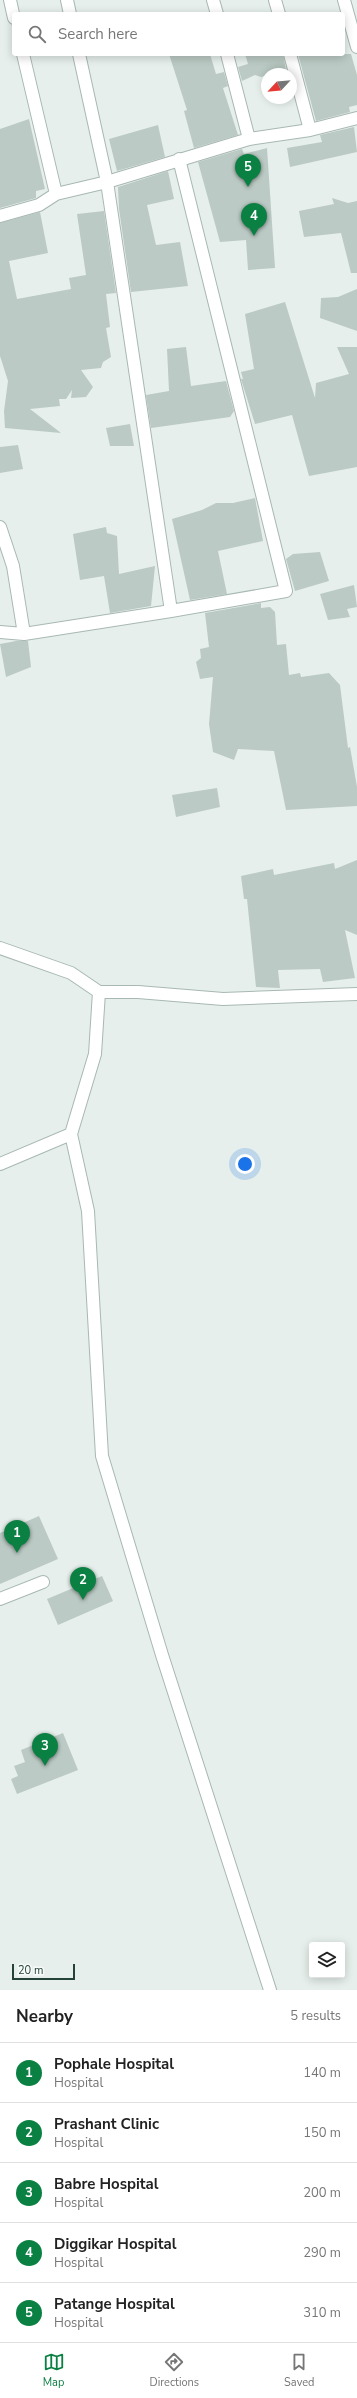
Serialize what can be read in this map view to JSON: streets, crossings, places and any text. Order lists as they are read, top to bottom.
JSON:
{
  "scale_bar": "20 m",
  "north": "bottom left",
  "page": {
    "search": "Search here",
    "pins": [
      "5",
      "4",
      "1",
      "2",
      "3"
    ],
    "scale": "20 m",
    "heading": ["Nearby", "5 results"],
    "list": [
      {
        "mark": "1",
        "name": "Pophale Hospital",
        "note": "Hospital",
        "value": "140 m"
      },
      {
        "mark": "2",
        "name": "Prashant Clinic",
        "note": "Hospital",
        "value": "150 m"
      },
      {
        "mark": "3",
        "name": "Babre Hospital",
        "note": "Hospital",
        "value": "200 m"
      },
      {
        "mark": "4",
        "name": "Diggikar Hospital",
        "note": "Hospital",
        "value": "290 m"
      },
      {
        "mark": "5",
        "name": "Patange Hospital",
        "note": "Hospital",
        "value": "310 m"
      }
    ],
    "nav": ["Map", "Directions", "Saved"]
  }
}
